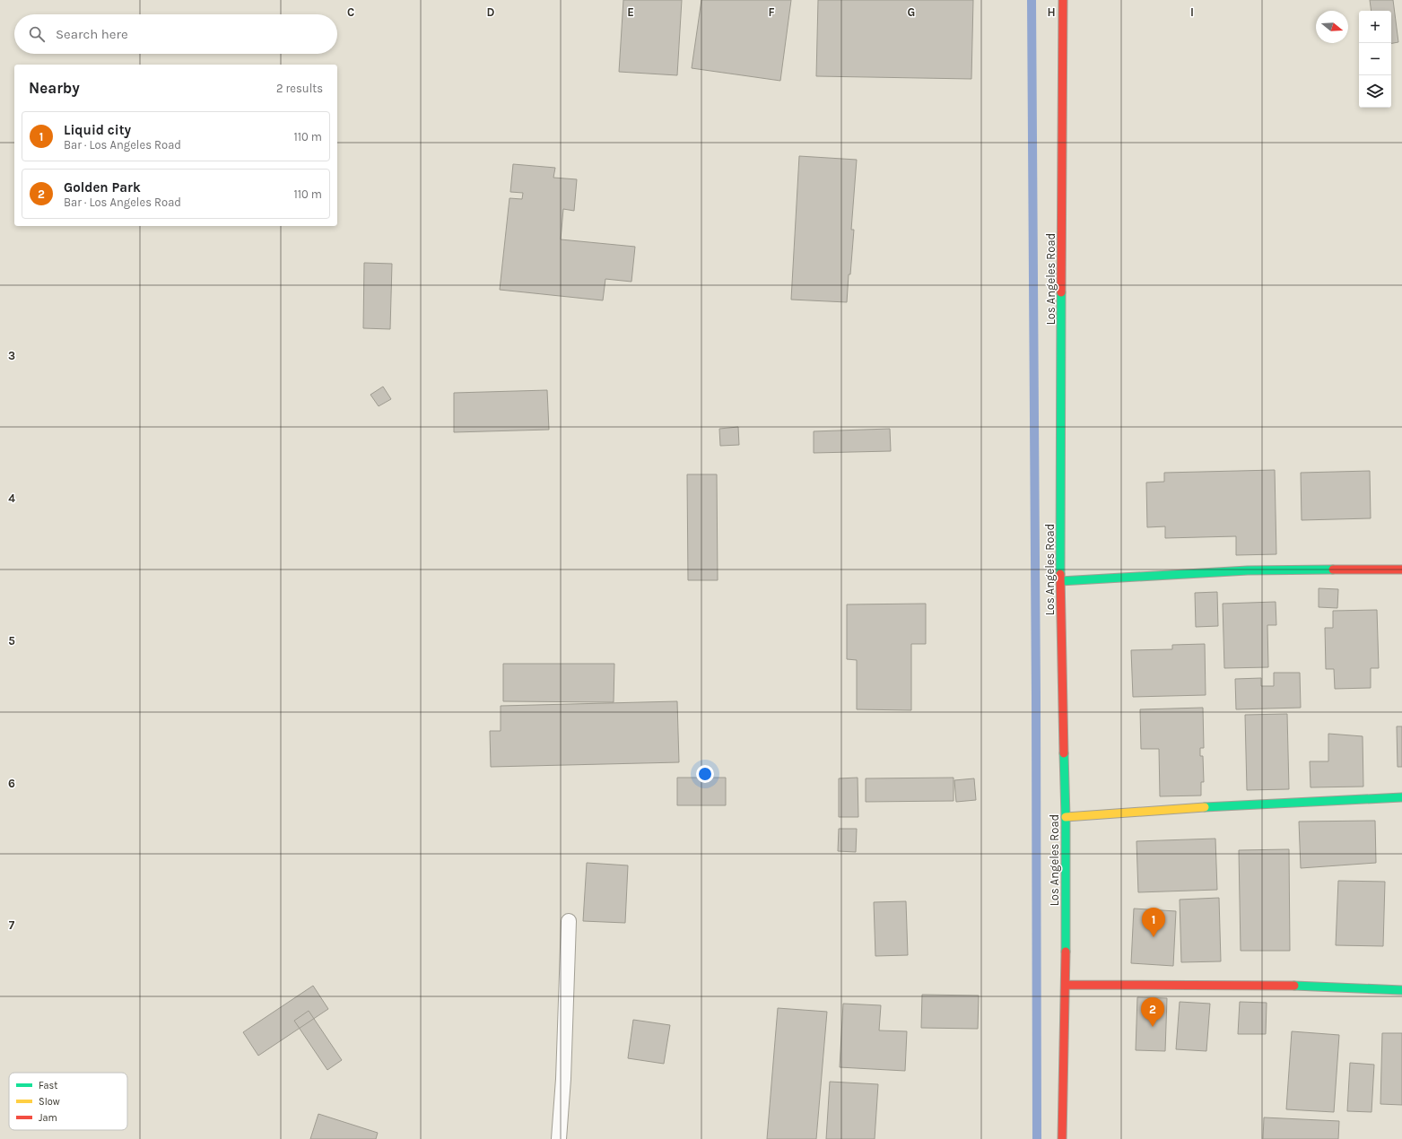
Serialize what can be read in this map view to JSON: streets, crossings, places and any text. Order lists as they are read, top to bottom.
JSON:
{
  "streets": {
    "main road": ["Los Angeles Road"]
  },
  "legend": ["Fast", "Slow", "Jam"],
  "north": "right",
  "page": {
    "map_buttons": ["+", "−"],
    "search": "Search here",
    "heading": ["Nearby", "2 results"],
    "list": [
      {
        "mark": "1",
        "name": "Liquid city",
        "note": "Bar · Los Angeles Road",
        "value": "110 m"
      },
      {
        "mark": "2",
        "name": "Golden Park",
        "note": "Bar · Los Angeles Road",
        "value": "110 m"
      }
    ],
    "pins": ["1", "2"]
  },
  "grid": {
    "columns": [
      "C",
      "D",
      "E",
      "F",
      "G",
      "H",
      "I"
    ],
    "rows": [
      "3",
      "4",
      "5",
      "6",
      "7"
    ]
  }
}
